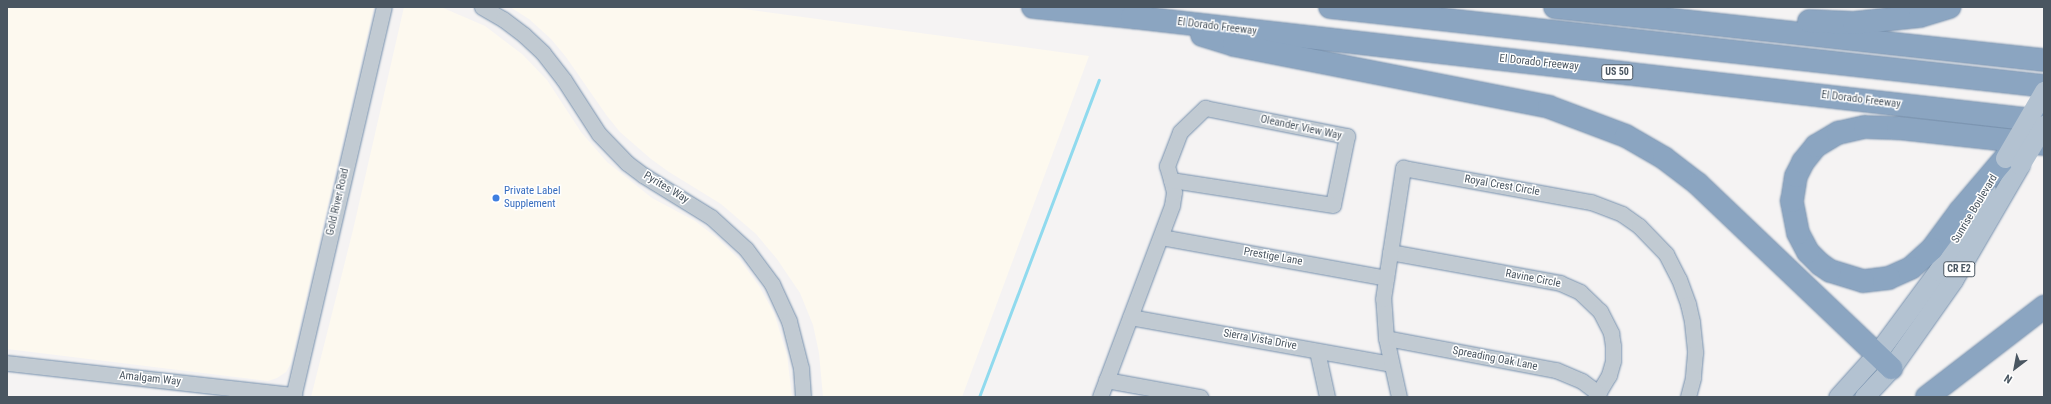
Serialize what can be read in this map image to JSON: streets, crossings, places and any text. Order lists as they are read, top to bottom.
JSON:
{
  "streets": {
    "highway": ["El Dorado Freeway", "US 50"],
    "main road": ["Sunrise Boulevard", "CR E2"],
    "street": [
      "Oleander View Way",
      "Royal Crest Circle",
      "Pyrites Way",
      "Gold River Road",
      "Prestige Lane",
      "Ravine Circle",
      "Sierra Vista Drive",
      "Spreading Oak Lane",
      "Amalgam Way"
    ]
  },
  "crossings": [
    ["Oleander View Way", "Prestige Lane"],
    ["Oleander View Way", "Sierra Vista Drive"],
    ["Royal Crest Circle", "Prestige Lane"],
    ["Royal Crest Circle", "Ravine Circle"],
    ["Royal Crest Circle", "Sierra Vista Drive"],
    ["Royal Crest Circle", "Spreading Oak Lane"],
    ["Gold River Road", "Amalgam Way"],
    ["Ravine Circle", "Spreading Oak Lane"]
  ],
  "places": ["Private Label Supplement"],
  "north": "bottom left"
}
